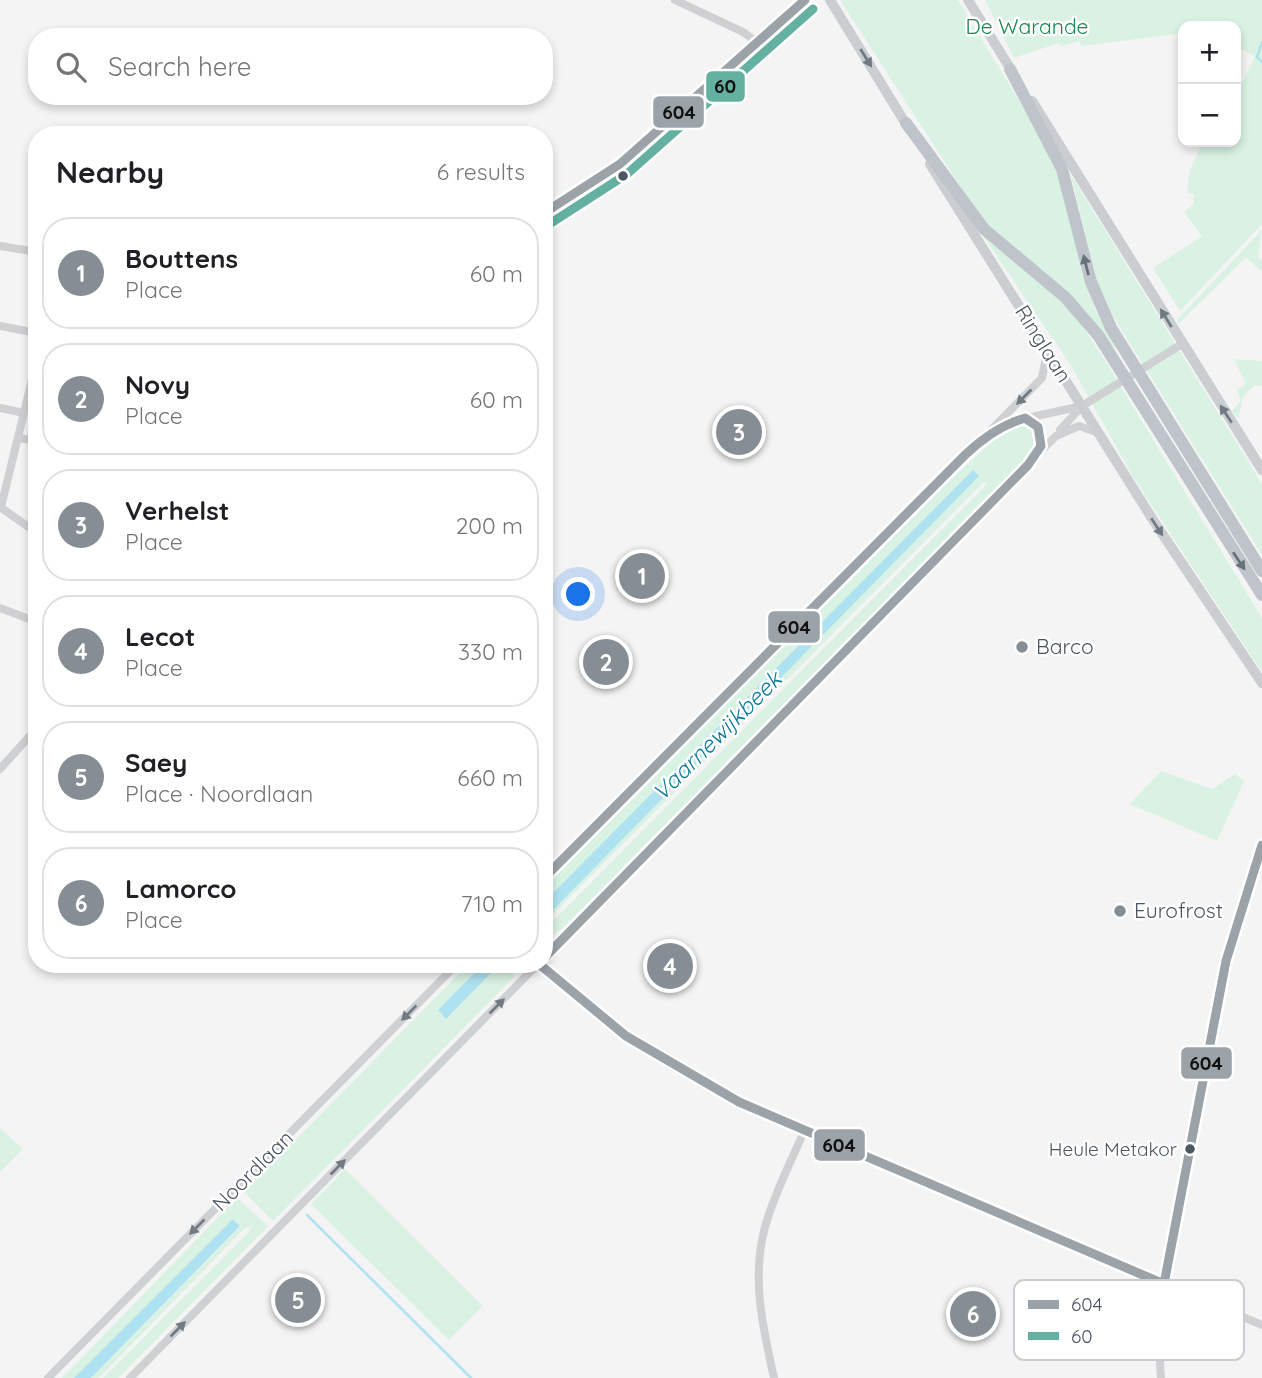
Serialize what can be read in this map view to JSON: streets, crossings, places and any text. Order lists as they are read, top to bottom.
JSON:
{
  "streets": {
    "main road": ["Ringlaan"],
    "street": ["Noordlaan"]
  },
  "one_way": ["Ringlaan"],
  "water": ["Vaarnewijkbeek"],
  "parks": ["De Warande"],
  "places": ["Barco", "Eurofrost", "Heule Metakor"],
  "lines": ["transit line 604", "transit line 60"],
  "legend": ["604", "60"],
  "page": {
    "map_buttons": ["+", "−"],
    "search": "Search here",
    "heading": ["Nearby", "6 results"],
    "list": [
      {
        "mark": "1",
        "name": "Bouttens",
        "note": "Place",
        "value": "60 m"
      },
      {
        "mark": "2",
        "name": "Novy",
        "note": "Place",
        "value": "60 m"
      },
      {
        "mark": "3",
        "name": "Verhelst",
        "note": "Place",
        "value": "200 m"
      },
      {
        "mark": "4",
        "name": "Lecot",
        "note": "Place",
        "value": "330 m"
      },
      {
        "mark": "5",
        "name": "Saey",
        "note": "Place · Noordlaan",
        "value": "660 m"
      },
      {
        "mark": "6",
        "name": "Lamorco",
        "note": "Place",
        "value": "710 m"
      }
    ],
    "pins": [
      "3",
      "1",
      "2",
      "4",
      "5",
      "6"
    ]
  }
}
